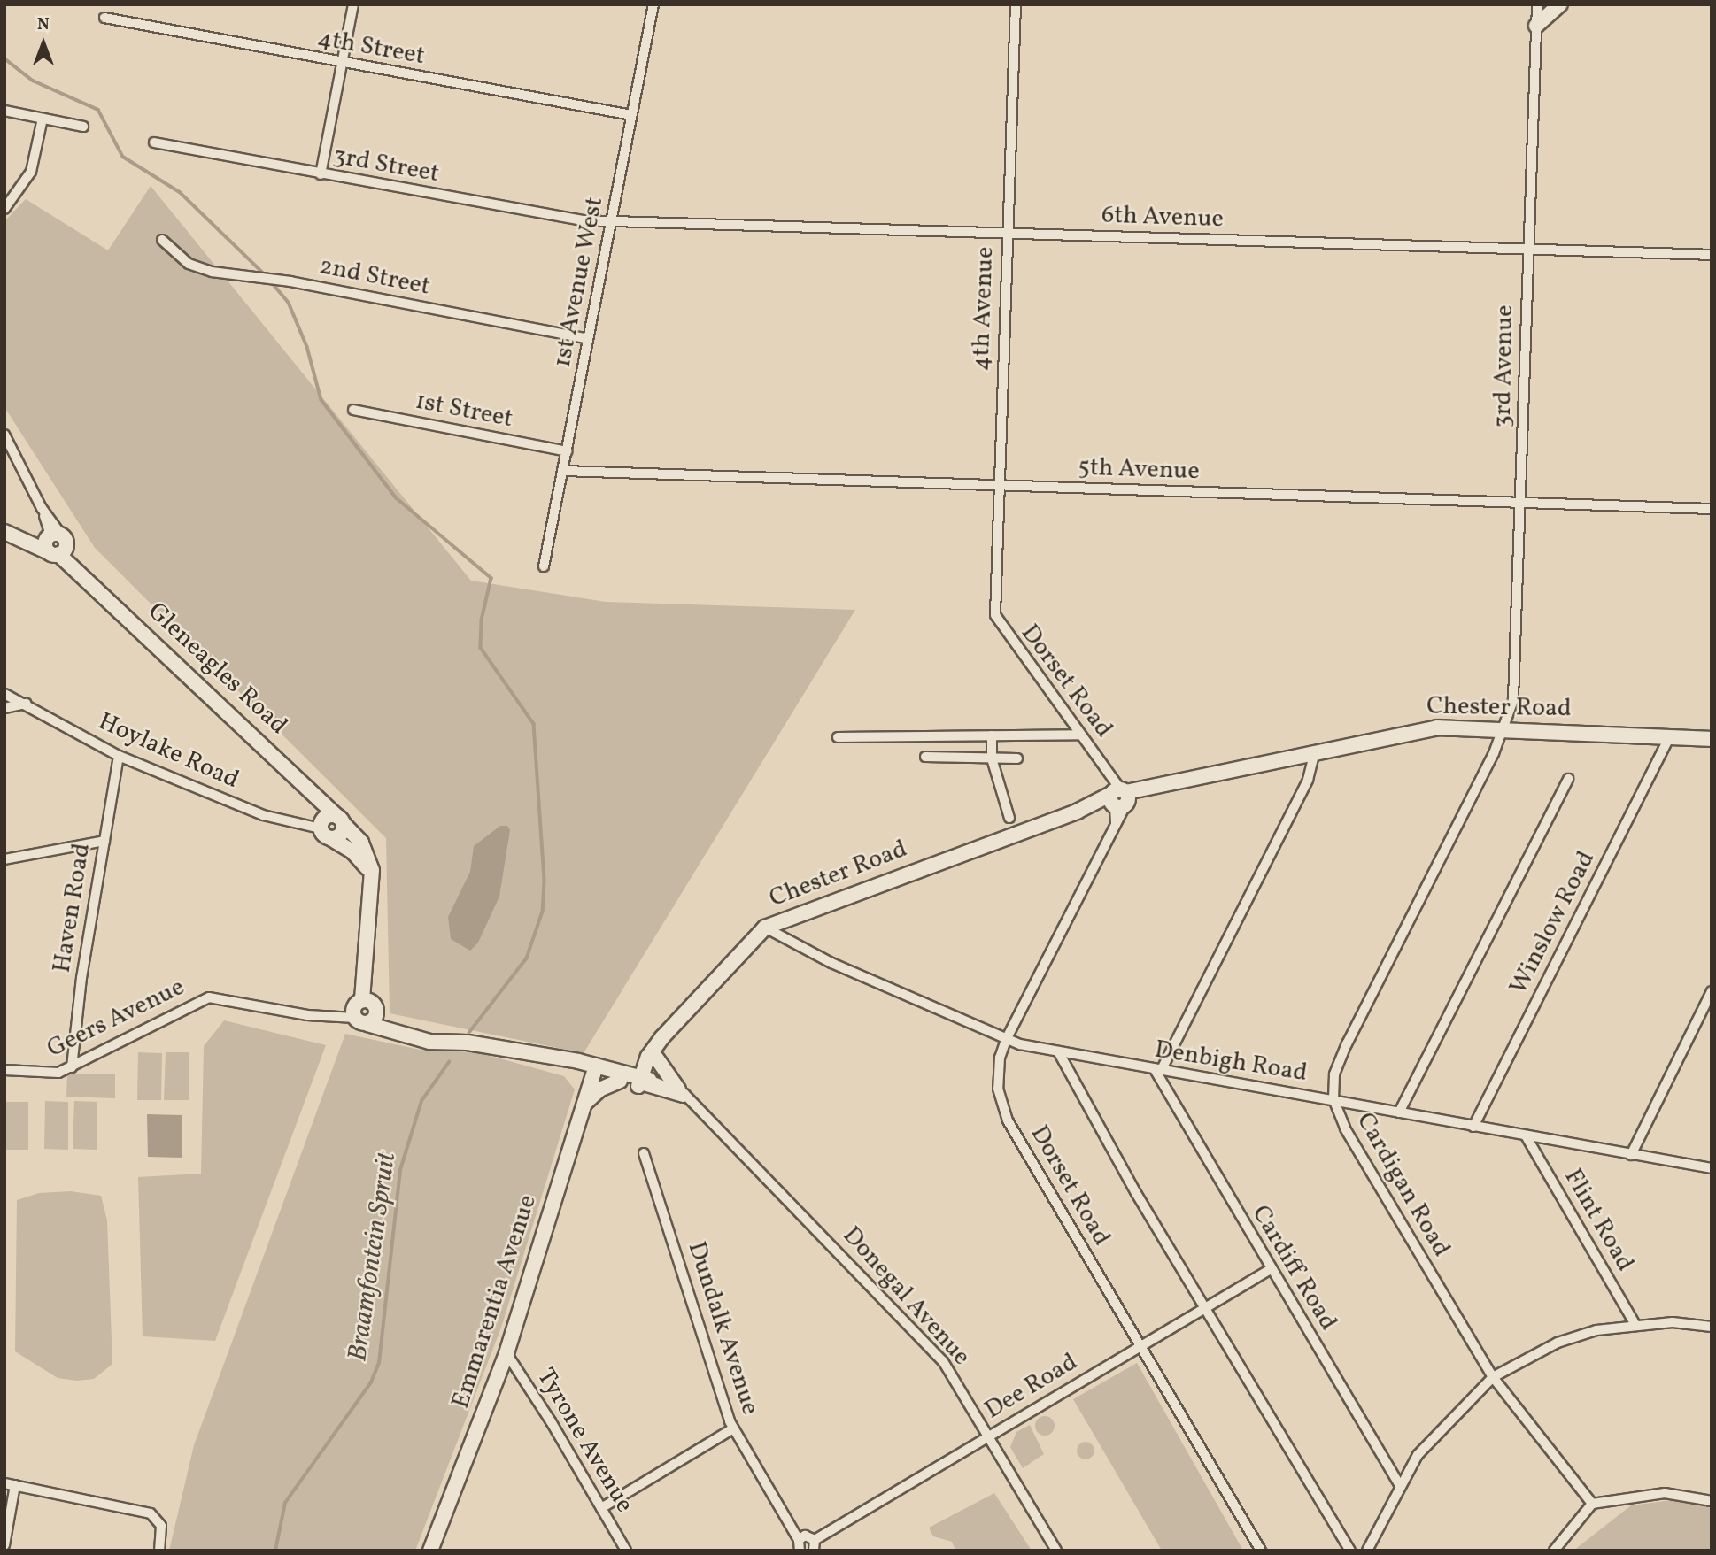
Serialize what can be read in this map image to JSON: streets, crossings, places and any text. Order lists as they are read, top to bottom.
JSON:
{
  "streets": {
    "street": [
      "4th Street",
      "3rd Street",
      "6th Avenue",
      "2nd Street",
      "1st Avenue West",
      "4th Avenue",
      "3rd Avenue",
      "1st Street",
      "5th Avenue",
      "Gleneagles Road",
      "Dorset Road",
      "Chester Road",
      "Hoylake Road",
      "Haven Road",
      "Winslow Road",
      "Geers Avenue",
      "Denbigh Road",
      "Cardigan Road",
      "Flint Road",
      "Cardiff Road",
      "Donegal Avenue",
      "Emmarentia Avenue",
      "Dundalk Avenue",
      "Dee Road",
      "Tyrone Avenue"
    ]
  },
  "crossings": [
    ["4th Street", "1st Avenue West"],
    ["3rd Street", "6th Avenue"],
    ["3rd Street", "1st Avenue West"],
    ["6th Avenue", "1st Avenue West"],
    ["6th Avenue", "4th Avenue"],
    ["6th Avenue", "3rd Avenue"],
    ["2nd Street", "1st Avenue West"],
    ["1st Avenue West", "1st Street"],
    ["1st Avenue West", "5th Avenue"],
    ["4th Avenue", "5th Avenue"],
    ["4th Avenue", "Dorset Road"],
    ["3rd Avenue", "5th Avenue"],
    ["3rd Avenue", "Chester Road"],
    ["3rd Avenue", "Cardigan Road"],
    ["Gleneagles Road", "Geers Avenue"],
    ["Dorset Road", "Chester Road"],
    ["Dorset Road", "Denbigh Road"],
    ["Dorset Road", "Dee Road"],
    ["Chester Road", "Winslow Road"],
    ["Chester Road", "Denbigh Road"],
    ["Chester Road", "Cardigan Road"],
    ["Chester Road", "Donegal Avenue"],
    ["Hoylake Road", "Haven Road"],
    ["Haven Road", "Geers Avenue"],
    ["Winslow Road", "Denbigh Road"],
    ["Denbigh Road", "Cardigan Road"],
    ["Denbigh Road", "Flint Road"],
    ["Denbigh Road", "Cardiff Road"],
    ["Cardiff Road", "Dee Road"],
    ["Donegal Avenue", "Dee Road"],
    ["Emmarentia Avenue", "Tyrone Avenue"]
  ],
  "water": ["Braamfontein Spruit"],
  "north": "top"
}
